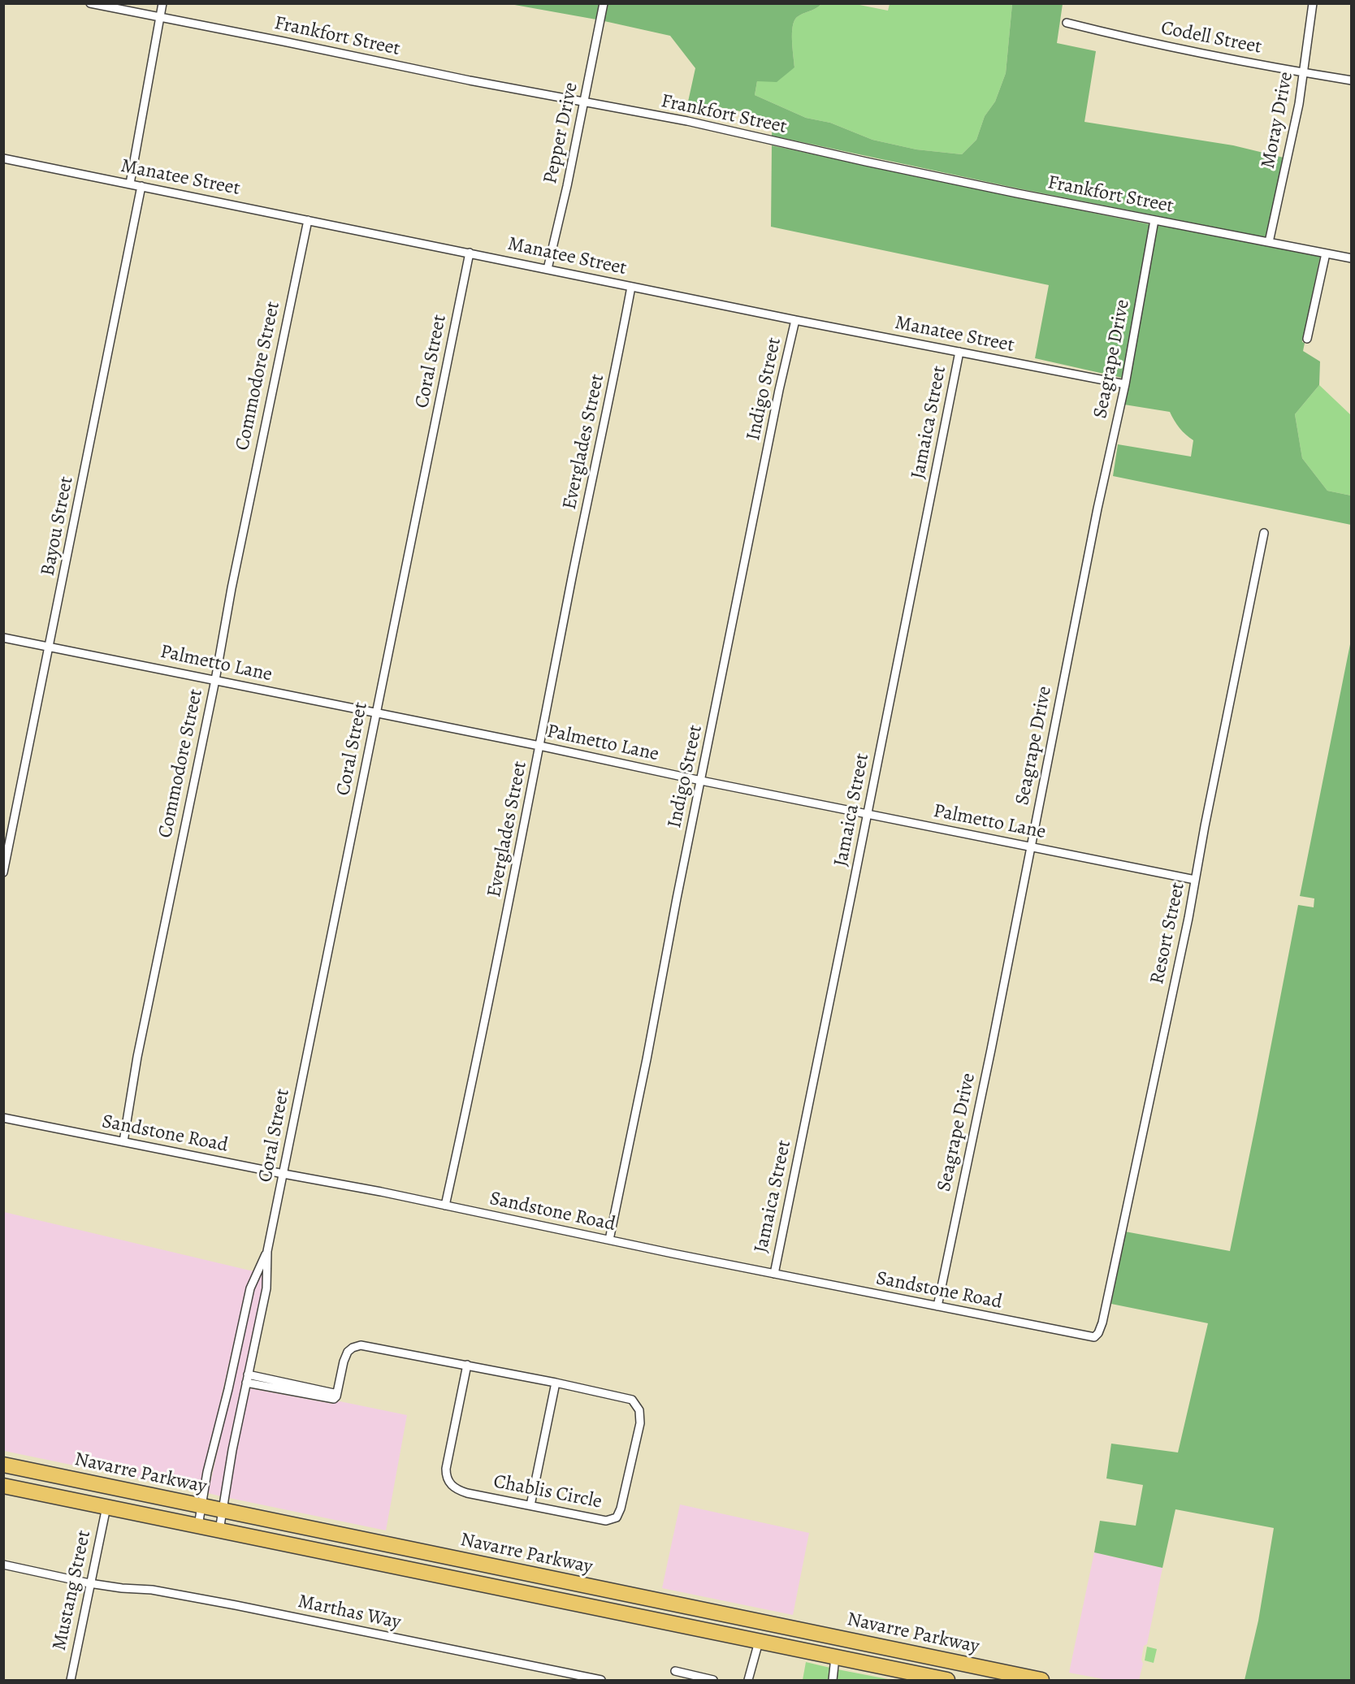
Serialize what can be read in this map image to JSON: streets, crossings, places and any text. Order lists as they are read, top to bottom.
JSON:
{
  "streets": {
    "highway": ["Navarre Parkway"],
    "street": [
      "Frankfort Street",
      "Codell Street",
      "Moray Drive",
      "Pepper Drive",
      "Manatee Street",
      "Seagrape Drive",
      "Coral Street",
      "Commodore Street",
      "Indigo Street",
      "Jamaica Street",
      "Everglades Street",
      "Bayou Street",
      "Palmetto Lane",
      "Resort Street",
      "Sandstone Road",
      "Chablis Circle",
      "Mustang Street",
      "Marthas Way"
    ]
  },
  "crossings": [
    ["Frankfort Street", "Moray Drive"],
    ["Frankfort Street", "Pepper Drive"],
    ["Frankfort Street", "Seagrape Drive"],
    ["Codell Street", "Moray Drive"],
    ["Pepper Drive", "Manatee Street"],
    ["Manatee Street", "Seagrape Drive"],
    ["Manatee Street", "Coral Street"],
    ["Manatee Street", "Commodore Street"],
    ["Manatee Street", "Indigo Street"],
    ["Manatee Street", "Jamaica Street"],
    ["Manatee Street", "Everglades Street"],
    ["Manatee Street", "Bayou Street"],
    ["Seagrape Drive", "Palmetto Lane"],
    ["Seagrape Drive", "Sandstone Road"],
    ["Coral Street", "Palmetto Lane"],
    ["Coral Street", "Sandstone Road"],
    ["Coral Street", "Navarre Parkway"],
    ["Coral Street", "Chablis Circle"],
    ["Commodore Street", "Palmetto Lane"],
    ["Commodore Street", "Sandstone Road"],
    ["Indigo Street", "Palmetto Lane"],
    ["Indigo Street", "Sandstone Road"],
    ["Jamaica Street", "Palmetto Lane"],
    ["Jamaica Street", "Sandstone Road"],
    ["Everglades Street", "Palmetto Lane"],
    ["Everglades Street", "Sandstone Road"],
    ["Bayou Street", "Palmetto Lane"],
    ["Palmetto Lane", "Resort Street"],
    ["Resort Street", "Sandstone Road"],
    ["Navarre Parkway", "Mustang Street"],
    ["Mustang Street", "Marthas Way"]
  ]
}
